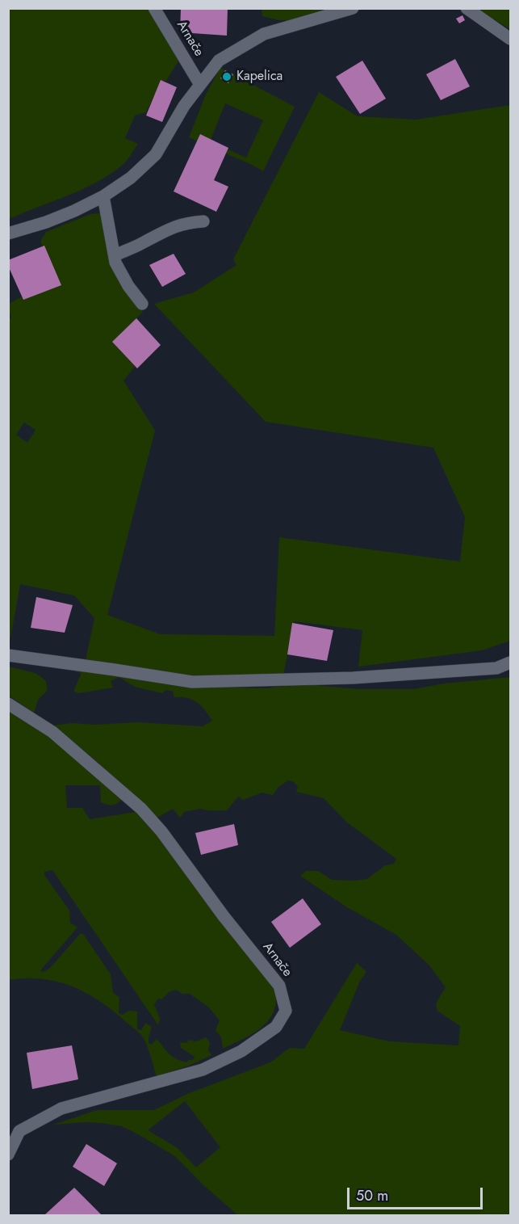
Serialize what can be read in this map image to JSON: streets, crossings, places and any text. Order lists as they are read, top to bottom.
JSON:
{
  "streets": {
    "street": ["Arnače"]
  },
  "places": ["Kapelica"],
  "scale_bar": "50 m"
}
